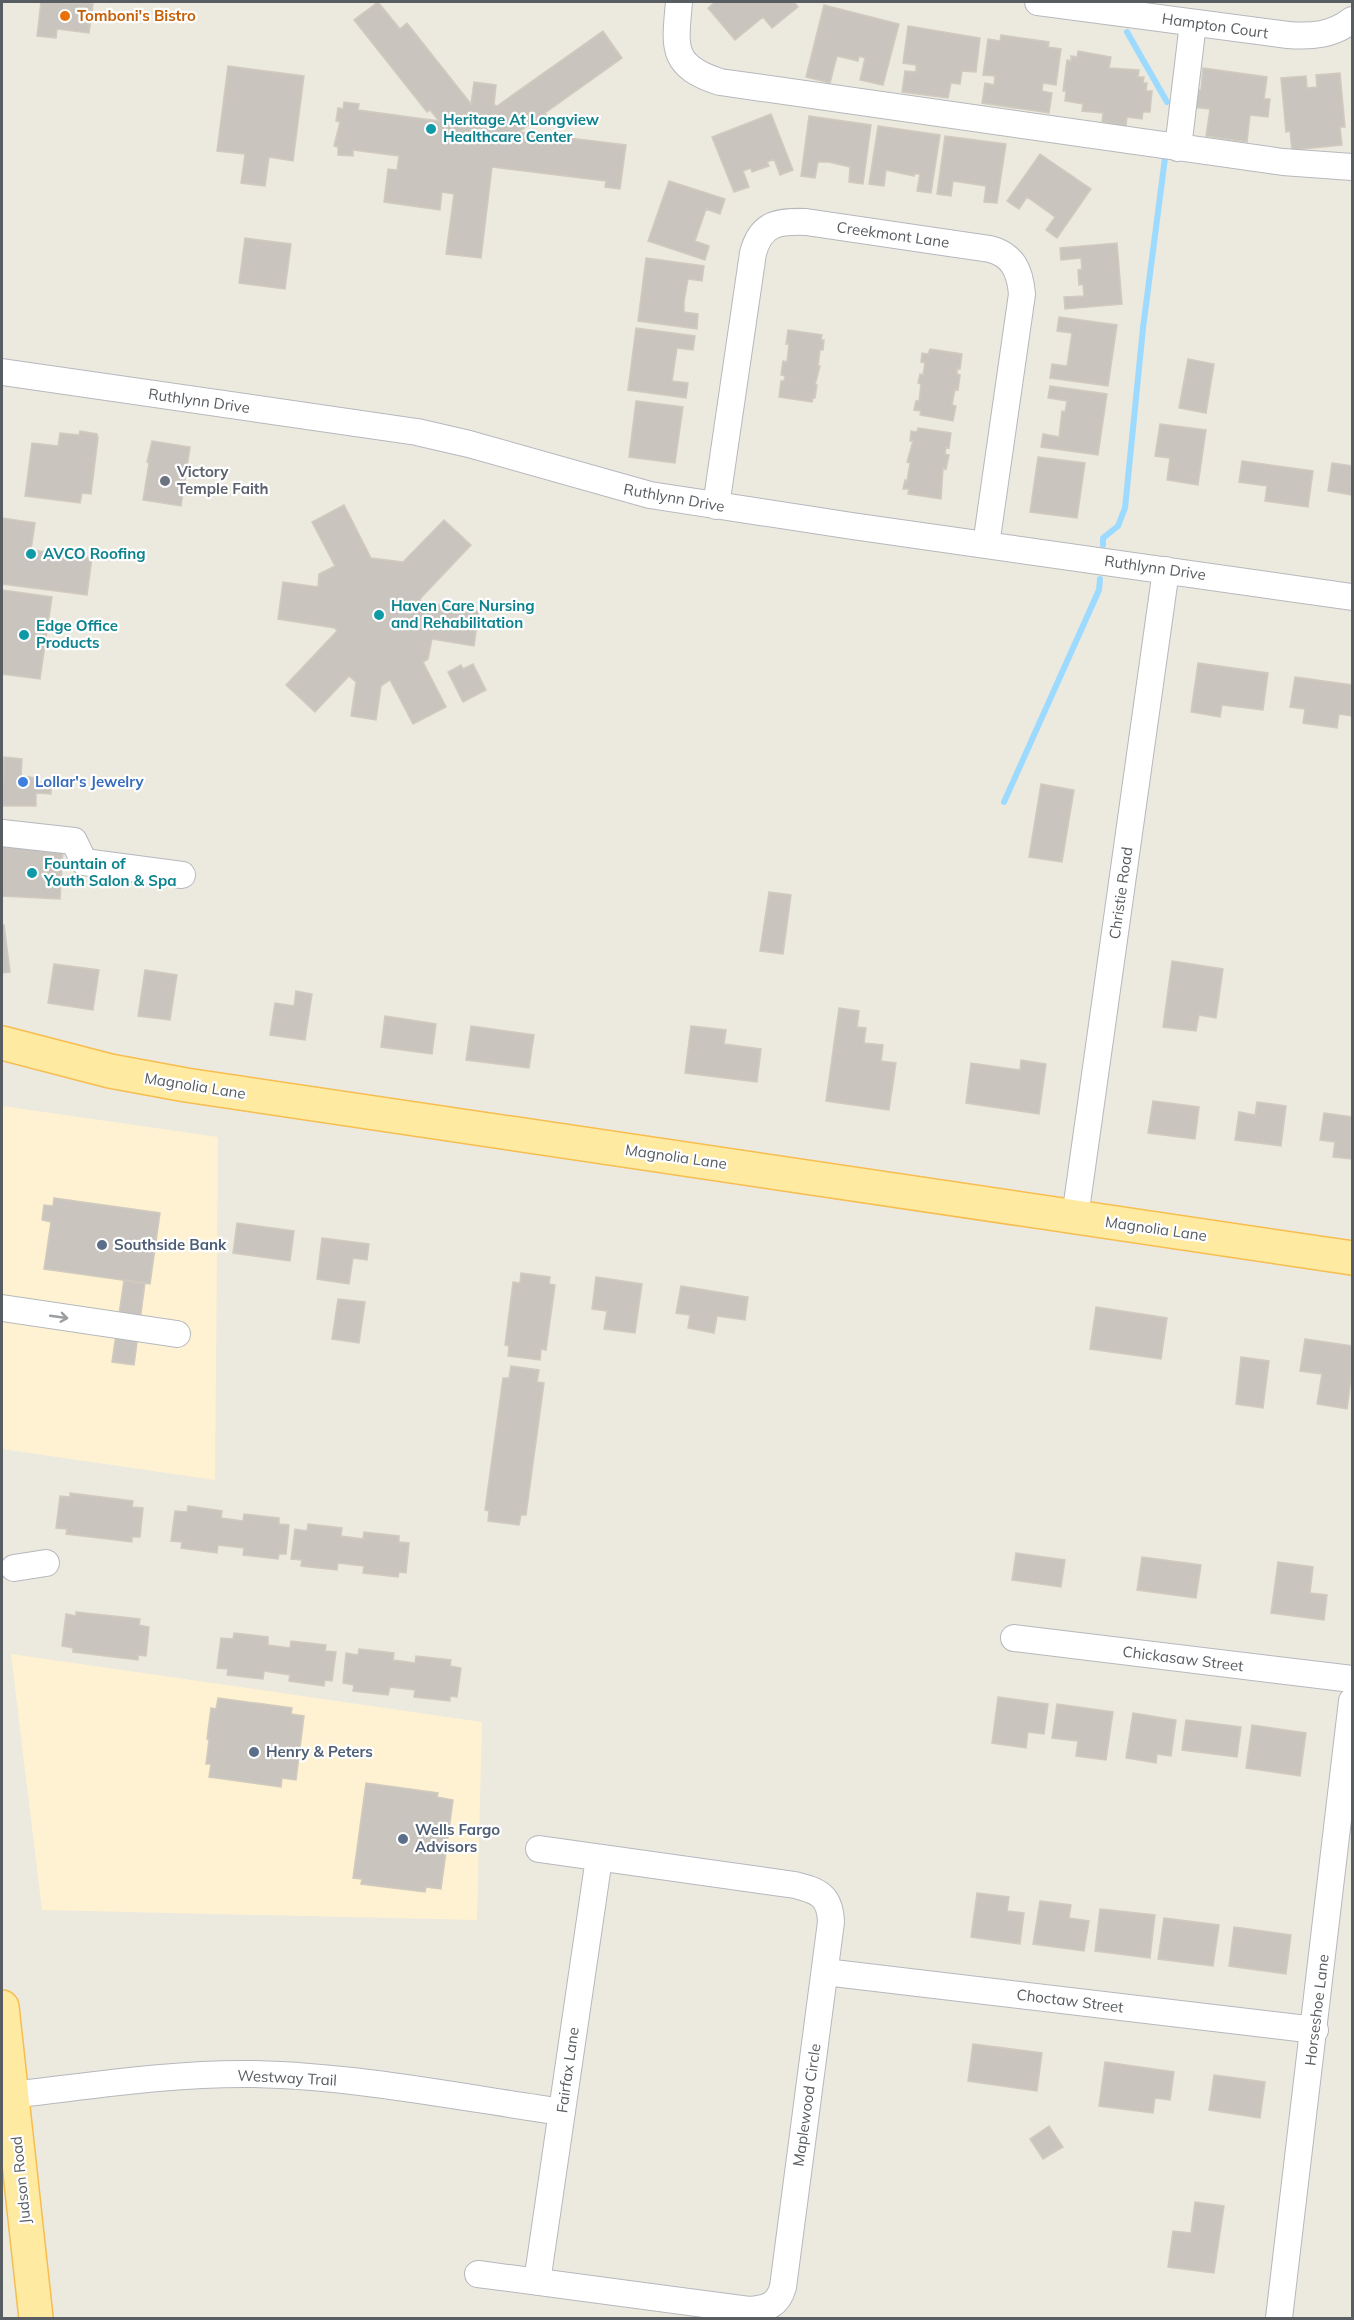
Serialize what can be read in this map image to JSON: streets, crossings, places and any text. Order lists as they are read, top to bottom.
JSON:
{
  "streets": {
    "main road": ["Magnolia Lane", "Judson Road"],
    "street": [
      "Hampton Court",
      "Creekmont Lane",
      "Ruthlynn Drive",
      "Christie Road",
      "Chickasaw Street",
      "Choctaw Street",
      "Horseshoe Lane",
      "Fairfax Lane",
      "Westway Trail",
      "Maplewood Circle"
    ]
  },
  "crossings": [
    ["Creekmont Lane", "Ruthlynn Drive"],
    ["Ruthlynn Drive", "Christie Road"],
    ["Christie Road", "Magnolia Lane"],
    ["Choctaw Street", "Horseshoe Lane"],
    ["Choctaw Street", "Maplewood Circle"],
    ["Fairfax Lane", "Westway Trail"],
    ["Fairfax Lane", "Maplewood Circle"],
    ["Westway Trail", "Judson Road"]
  ],
  "places": [
    "Tomboni's Bistro",
    "Heritage At Longview Healthcare Center",
    "Victory Temple Faith",
    "AVCO Roofing",
    "Haven Care Nursing and Rehabilitation",
    "Edge Office Products",
    "Lollar's Jewelry",
    "Fountain of Youth Salon & Spa",
    "Southside Bank",
    "Henry & Peters",
    "Wells Fargo Advisors"
  ]
}
